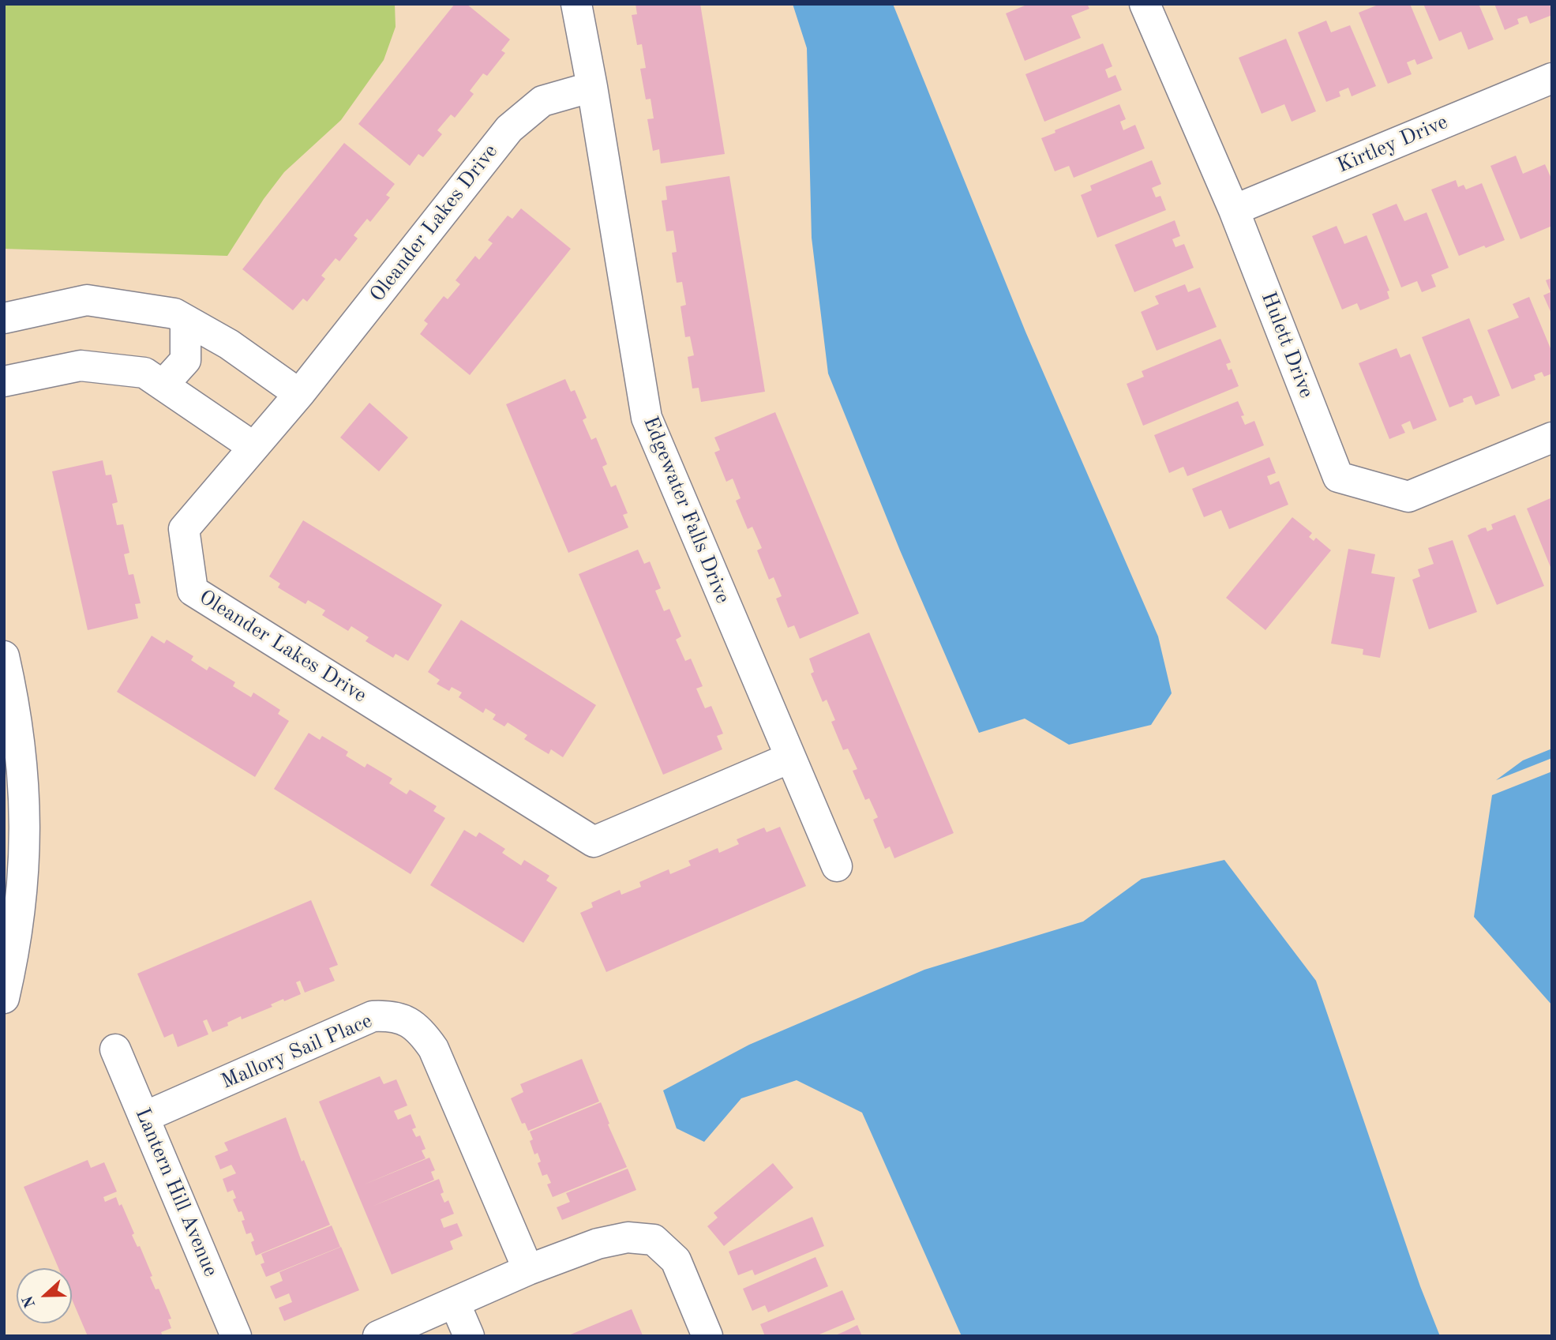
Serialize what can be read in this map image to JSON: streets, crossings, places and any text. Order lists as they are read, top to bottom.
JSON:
{
  "streets": {
    "street": [
      "Kirtley Drive",
      "Oleander Lakes Drive",
      "Hulett Drive",
      "Edgewater Falls Drive",
      "Mallory Sail Place",
      "Lantern Hill Avenue"
    ]
  },
  "crossings": [
    ["Kirtley Drive", "Hulett Drive"],
    ["Oleander Lakes Drive", "Edgewater Falls Drive"],
    ["Mallory Sail Place", "Lantern Hill Avenue"]
  ],
  "north": "left"
}
